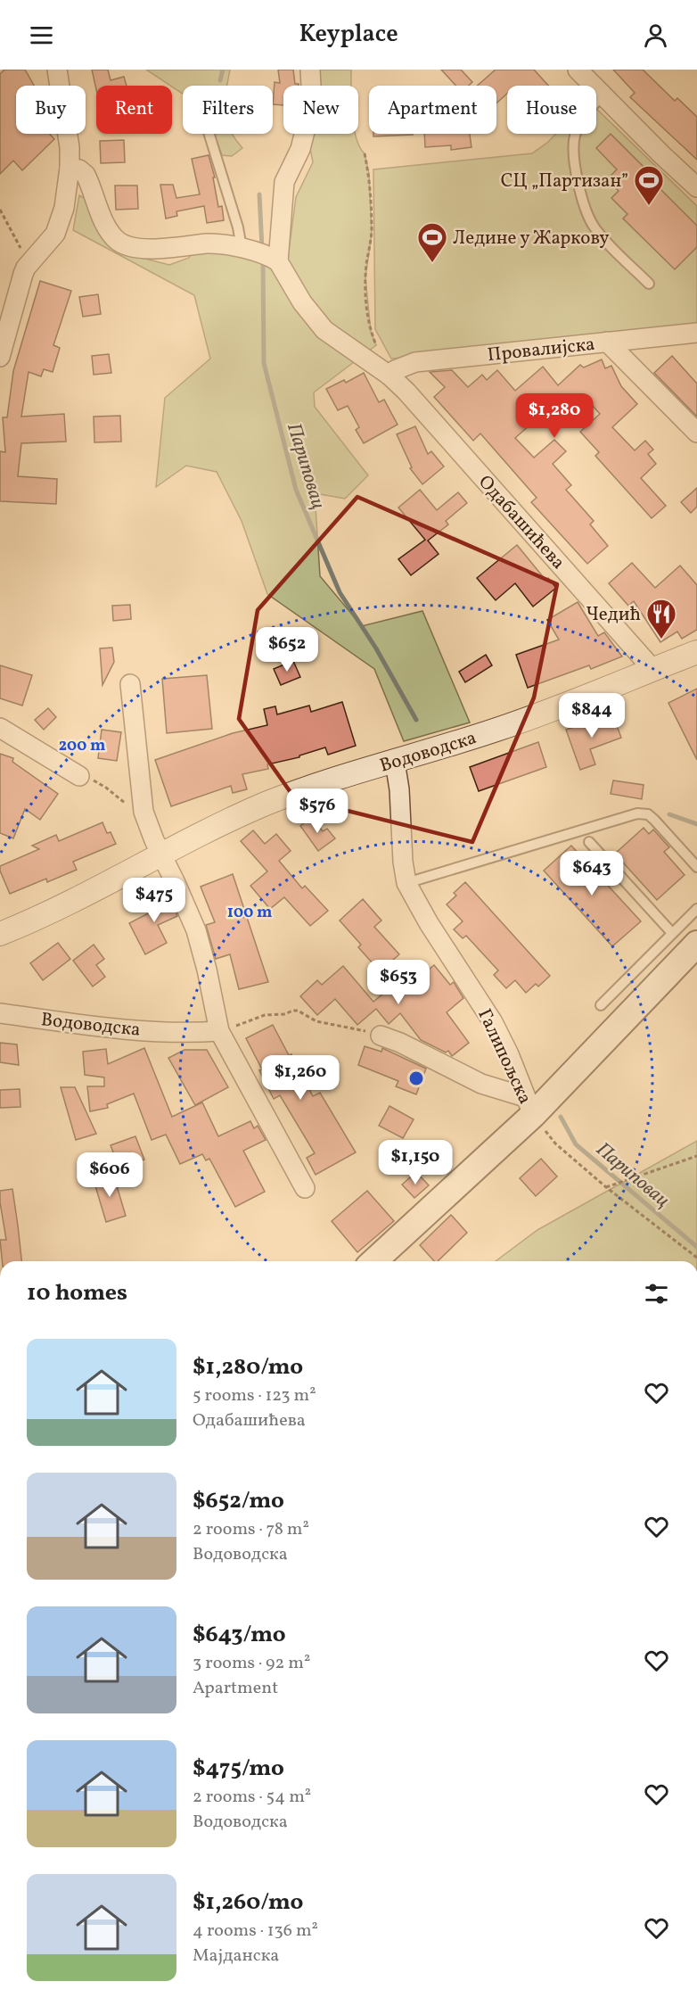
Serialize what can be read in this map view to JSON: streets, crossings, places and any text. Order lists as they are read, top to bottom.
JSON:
{
  "streets": {
    "street": [
      "Провалијска",
      "Одабашићева",
      "Водоводска",
      "Галипољска"
    ]
  },
  "crossings": [
    ["Провалијска", "Одабашићева"],
    ["Одабашићева", "Водоводска"],
    ["Водоводска", "Галипољска"]
  ],
  "water": ["Париповац"],
  "places": {
    "sports": ["СЦ „Партизан”", "Ледине у Жаркову"],
    "restaurant": ["Чедић"]
  },
  "page": {
    "header": "Keyplace",
    "chip": [
      "Buy",
      "Rent",
      "Filters",
      "New",
      "Apartment",
      "House"
    ],
    "price": [
      "$1,280",
      "$652",
      "$844",
      "$576",
      "$643",
      "$475",
      "$653",
      "$1,260",
      "$1,150",
      "$606"
    ],
    "heading": "10 homes",
    "list": [
      {
        "name": "$1,280/mo",
        "note": "5 rooms · 123 m² · Одабашићева"
      },
      {
        "name": "$652/mo",
        "note": "2 rooms · 78 m² · Водоводска"
      },
      {
        "name": "$643/mo",
        "note": "3 rooms · 92 m² · Apartment"
      },
      {
        "name": "$475/mo",
        "note": "2 rooms · 54 m² · Водоводска"
      },
      {
        "name": "$1,260/mo",
        "note": "4 rooms · 136 m² · Мајданска"
      }
    ]
  },
  "rings": ["200 m", "100 m"]
}
